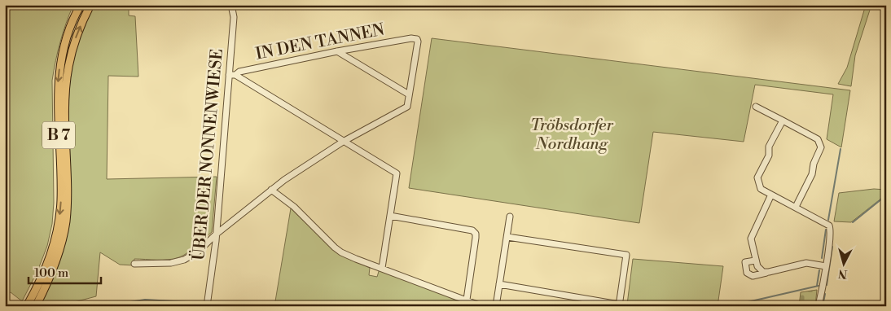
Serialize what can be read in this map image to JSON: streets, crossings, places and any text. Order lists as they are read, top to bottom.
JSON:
{
  "streets": {
    "main road": ["B 7"],
    "street": ["IN DEN TANNEN", "ÜBER DER NONNENWIESE"]
  },
  "crossings": [
    ["IN DEN TANNEN", "ÜBER DER NONNENWIESE"]
  ],
  "parks": ["Tröbsdorfer Nordhang"],
  "scale_bar": "100 m",
  "north": "bottom"
}
